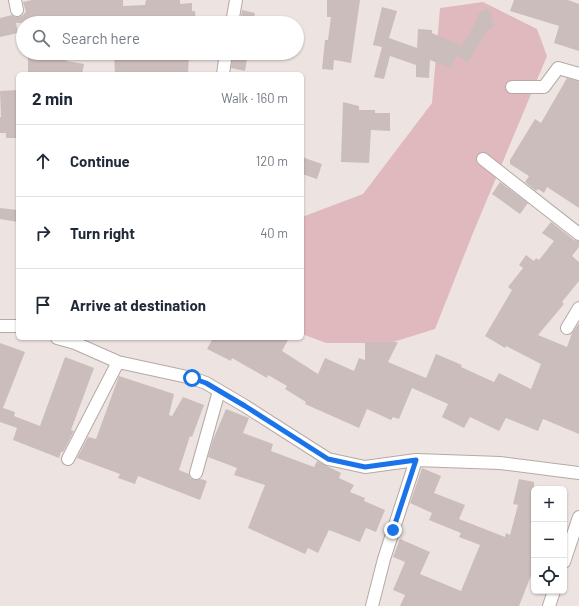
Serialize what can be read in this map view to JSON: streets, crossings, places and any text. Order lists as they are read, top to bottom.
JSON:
{
  "page": {
    "search": "Search here",
    "heading": ["2 min", "Walk · 160 m"],
    "list": [
      ["Continue", "120 m"],
      ["Turn right", "40 m"],
      "Arrive at destination"
    ],
    "map_buttons": ["+", "−"]
  }
}
